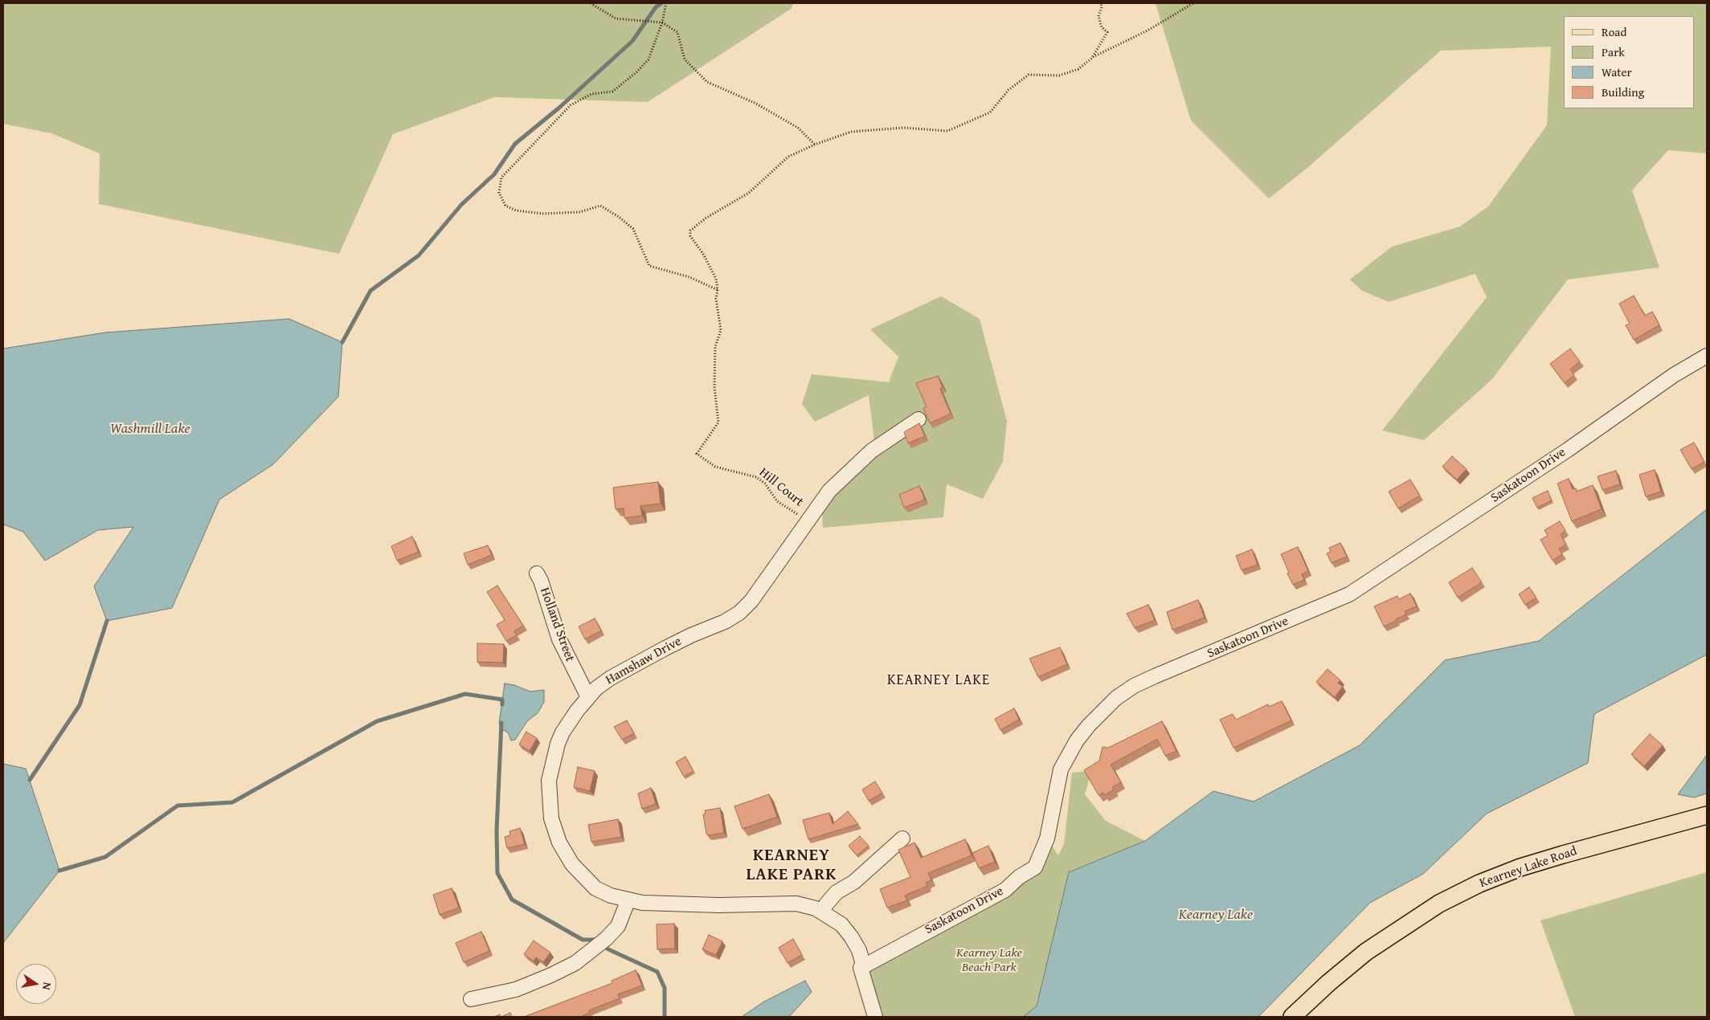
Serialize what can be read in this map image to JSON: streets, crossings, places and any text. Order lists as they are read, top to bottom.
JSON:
{
  "streets": {
    "main road": ["Kearney Lake Road"],
    "street": ["Saskatoon Drive", "Holland Street", "Hamshaw Drive"],
    "path": ["Hill Court"]
  },
  "crossings": [
    ["Saskatoon Drive", "Hamshaw Drive"],
    ["Hill Court", "Hamshaw Drive"],
    ["Holland Street", "Hamshaw Drive"]
  ],
  "districts": ["KEARNEY LAKE", "KEARNEY LAKE PARK"],
  "water": ["Washmill Lake", "Kearney Lake"],
  "parks": ["Kearney Lake Beach Park"],
  "legend": [
    "Road",
    "Park",
    "Water",
    "Building"
  ],
  "north": "right"
}
